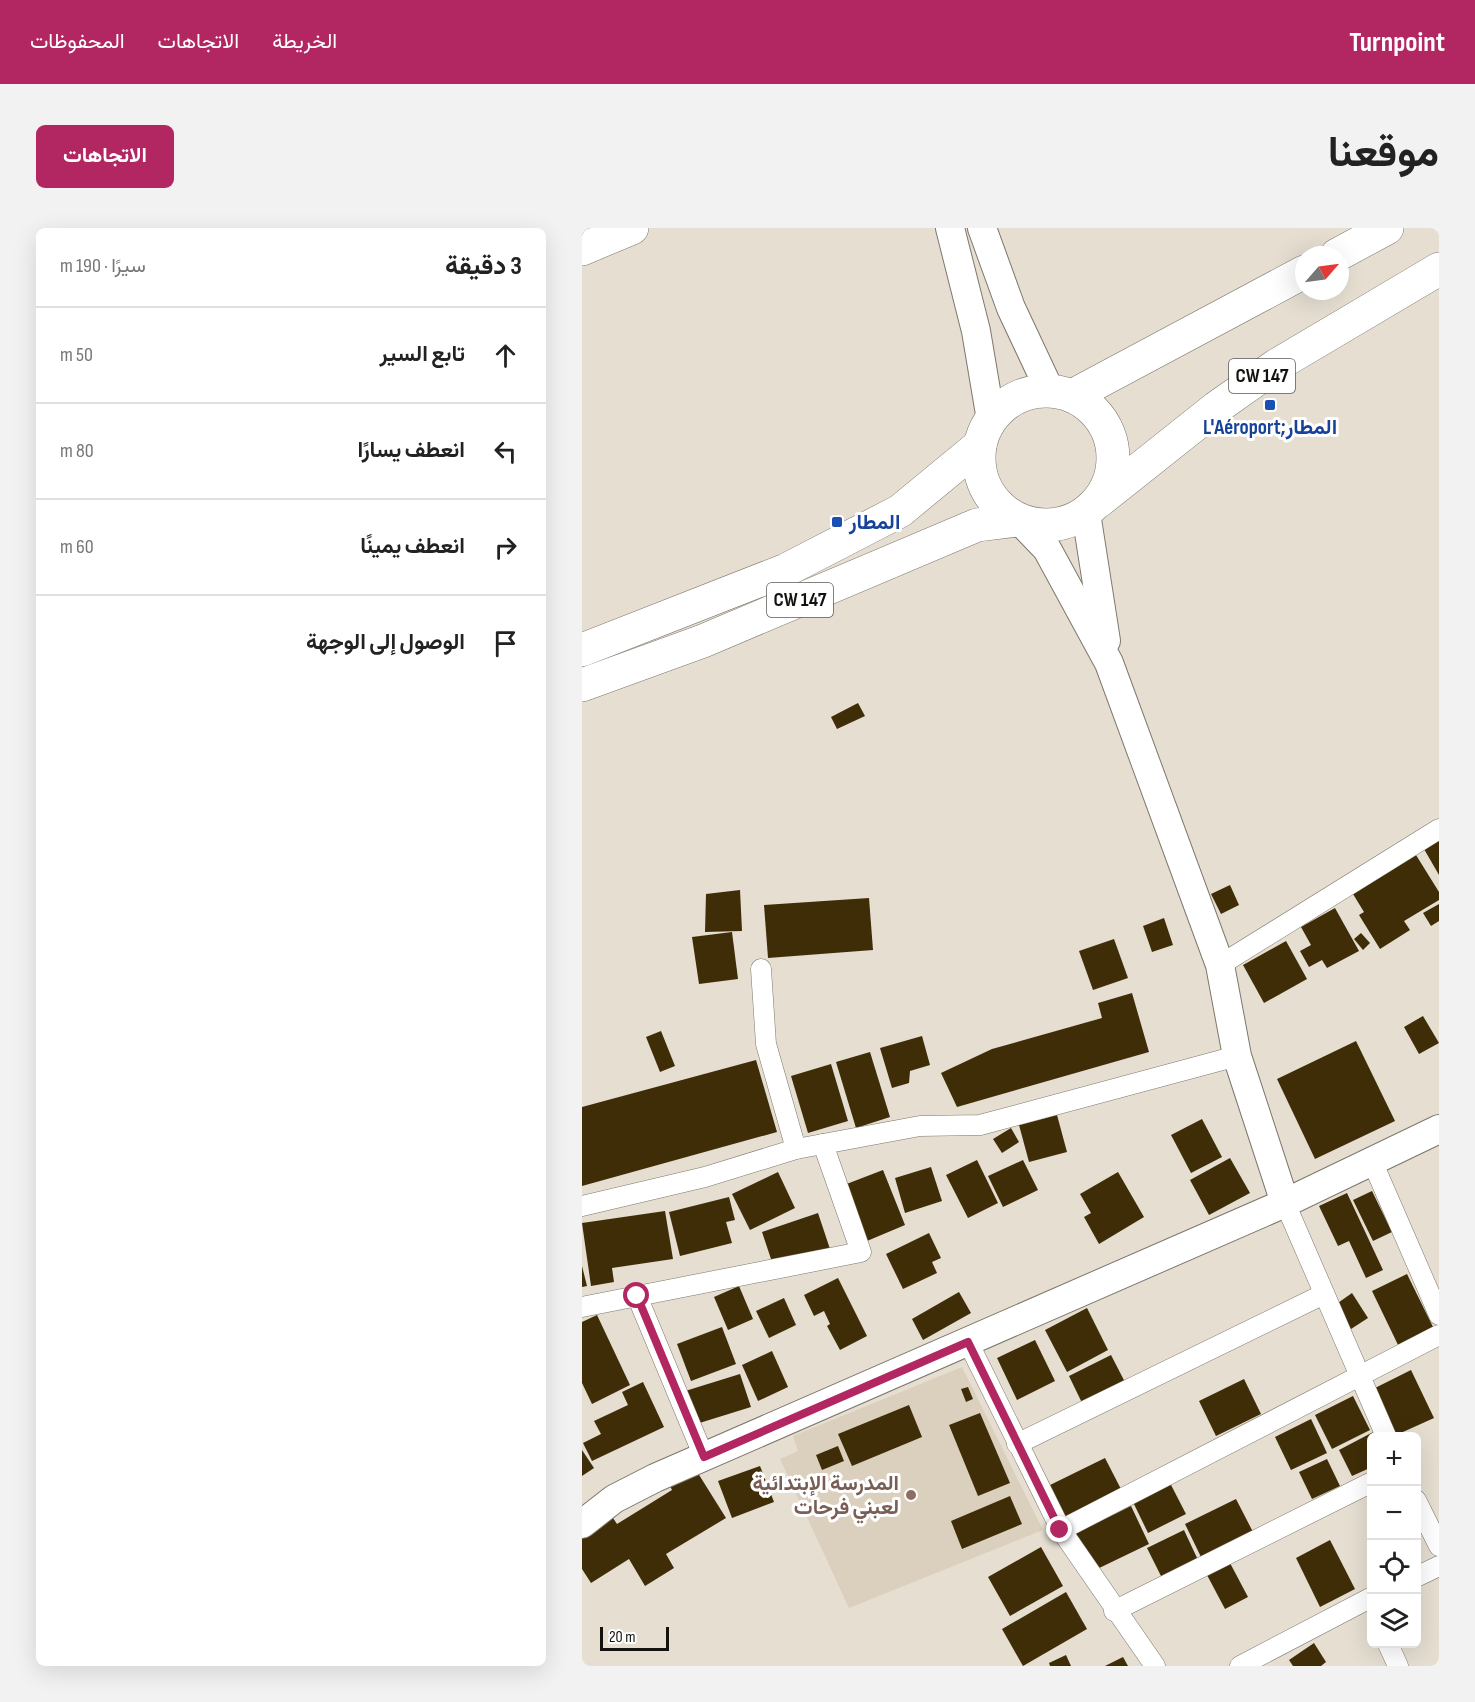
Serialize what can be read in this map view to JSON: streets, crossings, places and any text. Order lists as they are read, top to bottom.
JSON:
{
  "streets": {
    "highway": ["CW 147"]
  },
  "places": {
    "transit": ["L'Aéroport;المطار", "المطار"],
    "other": ["المدرسة الإبتدائية لعبني فرحات"]
  },
  "scale_bar": "20 m",
  "north": "top right",
  "page": {
    "header": "Turnpoint",
    "nav": ["الخريطة", "الاتجاهات", "المحفوظات"],
    "title": "موقعنا",
    "buttons": "الاتجاهات",
    "heading": ["3 دقيقة", "سيرًا · 190 m"],
    "list": [
      ["تابع السير", "50 m"],
      ["انعطف يسارًا", "80 m"],
      ["انعطف يمينًا", "60 m"],
      "الوصول إلى الوجهة"
    ],
    "map_buttons": ["+", "−"],
    "scale": "20 m"
  }
}
